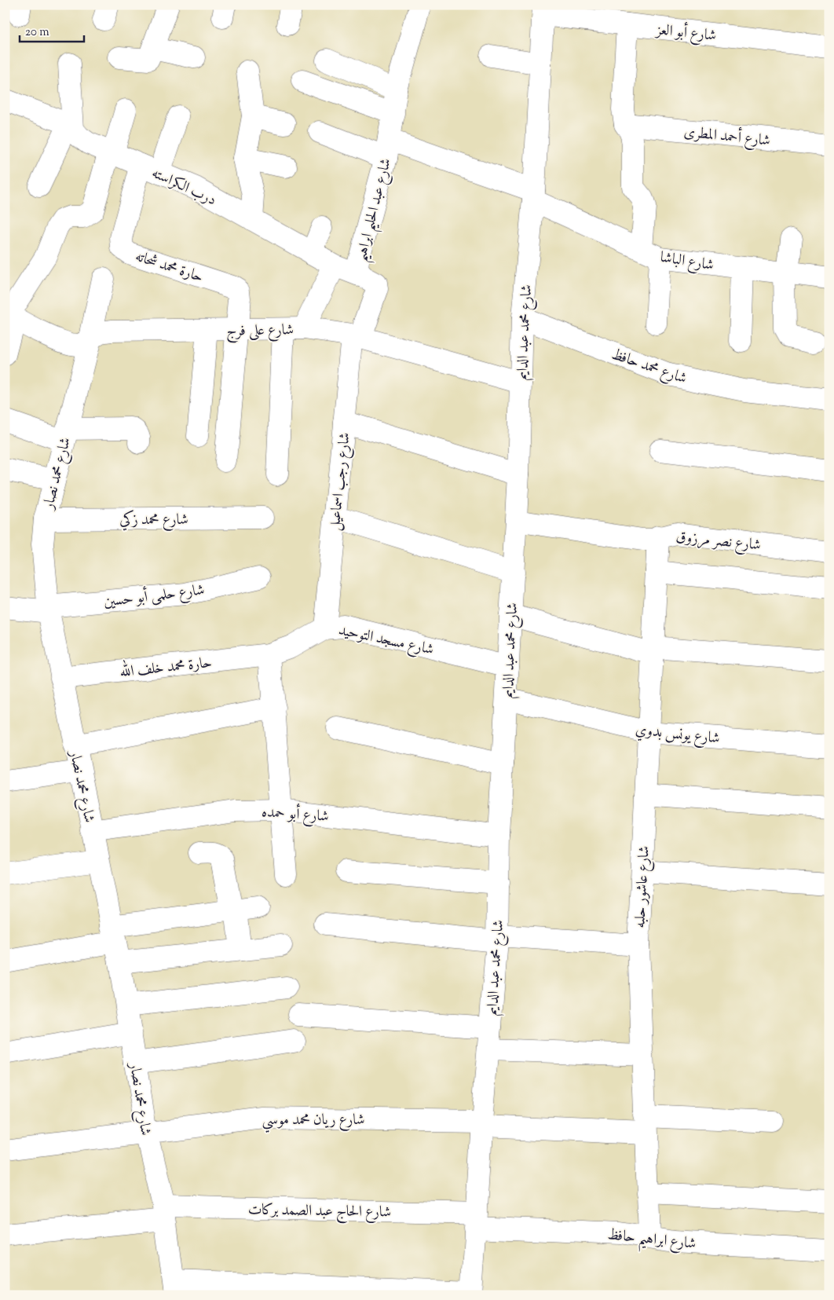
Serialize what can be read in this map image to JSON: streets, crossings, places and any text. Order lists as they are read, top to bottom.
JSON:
{
  "streets": {
    "street": [
      "شارع أبو العز",
      "شارع أحمد المطرى",
      "درب الكراسته",
      "شارع عبد الحليم ابراهيم",
      "شارع الباشا",
      "حارة محمد شحاته",
      "شارع على فرج",
      "شارع محمد عبد الدايم",
      "شارع محمد حافظ",
      "شارع محمد نصار",
      "شارع رجب اسماعيل",
      "شارع محمد زكي",
      "شارع نصر مرزوق",
      "شارع حلمى أبو حسين",
      "شارع مسجد التوحيد",
      "حارة محمد خلف الله",
      "شارع يونس بدوي",
      "شارع أبو حمده",
      "شارع عاشور حلبه",
      "شارع ريان محمد موسي",
      "شارع الحاج عبد الصمد بركات",
      "شارع ابراهيم حافظ"
    ]
  },
  "crossings": [
    ["شارع أبو العز", "شارع محمد عبد الدايم"],
    ["درب الكراسته", "شارع عبد الحليم ابراهيم"],
    ["درب الكراسته", "حارة محمد شحاته"],
    ["شارع عبد الحليم ابراهيم", "شارع الباشا"],
    ["شارع عبد الحليم ابراهيم", "شارع على فرج"],
    ["شارع عبد الحليم ابراهيم", "شارع رجب اسماعيل"],
    ["شارع الباشا", "شارع محمد عبد الدايم"],
    ["حارة محمد شحاته", "شارع على فرج"],
    ["شارع على فرج", "شارع محمد عبد الدايم"],
    ["شارع على فرج", "شارع محمد نصار"],
    ["شارع على فرج", "شارع رجب اسماعيل"],
    ["شارع محمد عبد الدايم", "شارع محمد حافظ"],
    ["شارع محمد عبد الدايم", "شارع نصر مرزوق"],
    ["شارع محمد عبد الدايم", "شارع مسجد التوحيد"],
    ["شارع محمد عبد الدايم", "شارع يونس بدوي"],
    ["شارع محمد عبد الدايم", "شارع أبو حمده"],
    ["شارع محمد عبد الدايم", "شارع ريان محمد موسي"],
    ["شارع محمد عبد الدايم", "شارع الحاج عبد الصمد بركات"],
    ["شارع محمد عبد الدايم", "شارع ابراهيم حافظ"],
    ["شارع محمد نصار", "شارع محمد زكي"],
    ["شارع محمد نصار", "شارع حلمى أبو حسين"],
    ["شارع محمد نصار", "حارة محمد خلف الله"],
    ["شارع محمد نصار", "شارع أبو حمده"],
    ["شارع محمد نصار", "شارع ريان محمد موسي"],
    ["شارع محمد نصار", "شارع الحاج عبد الصمد بركات"],
    ["شارع رجب اسماعيل", "شارع مسجد التوحيد"],
    ["شارع نصر مرزوق", "شارع عاشور حلبه"],
    ["شارع مسجد التوحيد", "حارة محمد خلف الله"],
    ["شارع يونس بدوي", "شارع عاشور حلبه"],
    ["شارع عاشور حلبه", "شارع ريان محمد موسي"],
    ["شارع عاشور حلبه", "شارع ابراهيم حافظ"],
    ["شارع الحاج عبد الصمد بركات", "شارع ابراهيم حافظ"]
  ],
  "scale_bar": "20 m"
}
